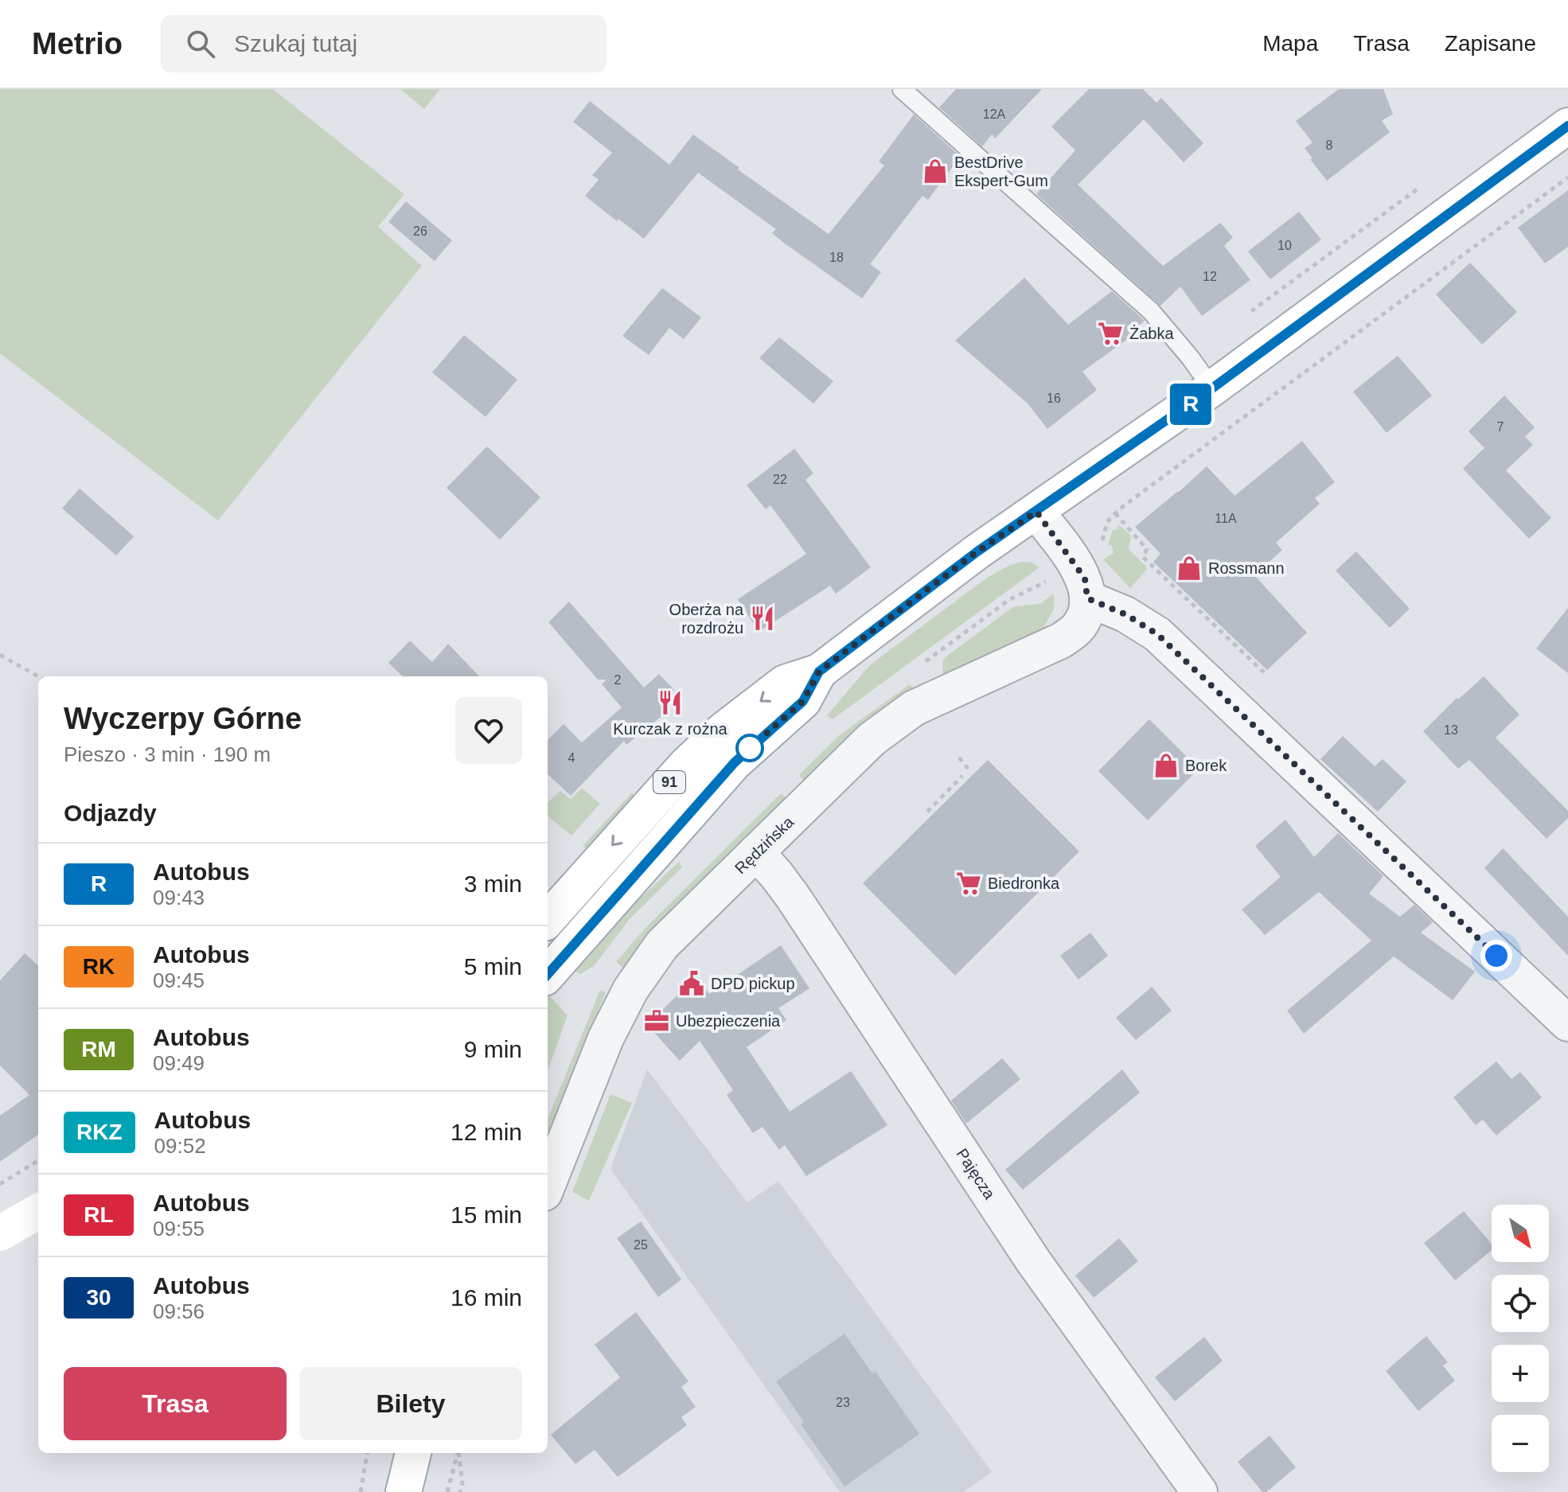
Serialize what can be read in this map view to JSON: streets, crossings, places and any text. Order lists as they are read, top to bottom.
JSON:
{
  "streets": {
    "main road": ["91"],
    "street": ["Rędzińska", "Pajęcza"]
  },
  "crossings": [
    ["Rędzińska", "Pajęcza"]
  ],
  "places": {
    "shop": ["BestDrive Ekspert-Gum", "Rossmann", "Borek"],
    "supermarket": ["Żabka", "Biedronka"],
    "restaurant": ["Oberża na rozdrożu", "Kurczak z rożna"],
    "public building": ["DPD pickup"],
    "office": ["Ubezpieczenia"]
  },
  "lines": ["bus line R"],
  "house_numbers": [
    "12A",
    "8",
    "26",
    "10",
    "18",
    "12",
    "16",
    "7",
    "22",
    "11A",
    "2",
    "13",
    "4",
    "25",
    "23"
  ],
  "north": "bottom right",
  "page": {
    "header": "Metrio",
    "search": "Szukaj tutaj",
    "nav": ["Mapa", "Trasa", "Zapisane"],
    "on_map": "R",
    "heading": [
      ["Wyczerpy Górne", "Pieszo · 3 min · 190 m"],
      "Odjazdy"
    ],
    "list": [
      {
        "mark": "R",
        "name": "Autobus",
        "note": "09:43",
        "value": "3 min"
      },
      {
        "mark": "RK",
        "name": "Autobus",
        "note": "09:45",
        "value": "5 min"
      },
      {
        "mark": "RM",
        "name": "Autobus",
        "note": "09:49",
        "value": "9 min"
      },
      {
        "mark": "RKZ",
        "name": "Autobus",
        "note": "09:52",
        "value": "12 min"
      },
      {
        "mark": "RL",
        "name": "Autobus",
        "note": "09:55",
        "value": "15 min"
      },
      {
        "mark": "30",
        "name": "Autobus",
        "note": "09:56",
        "value": "16 min"
      }
    ],
    "map_buttons": ["+", "−"],
    "buttons": ["Trasa", "Bilety"]
  }
}
